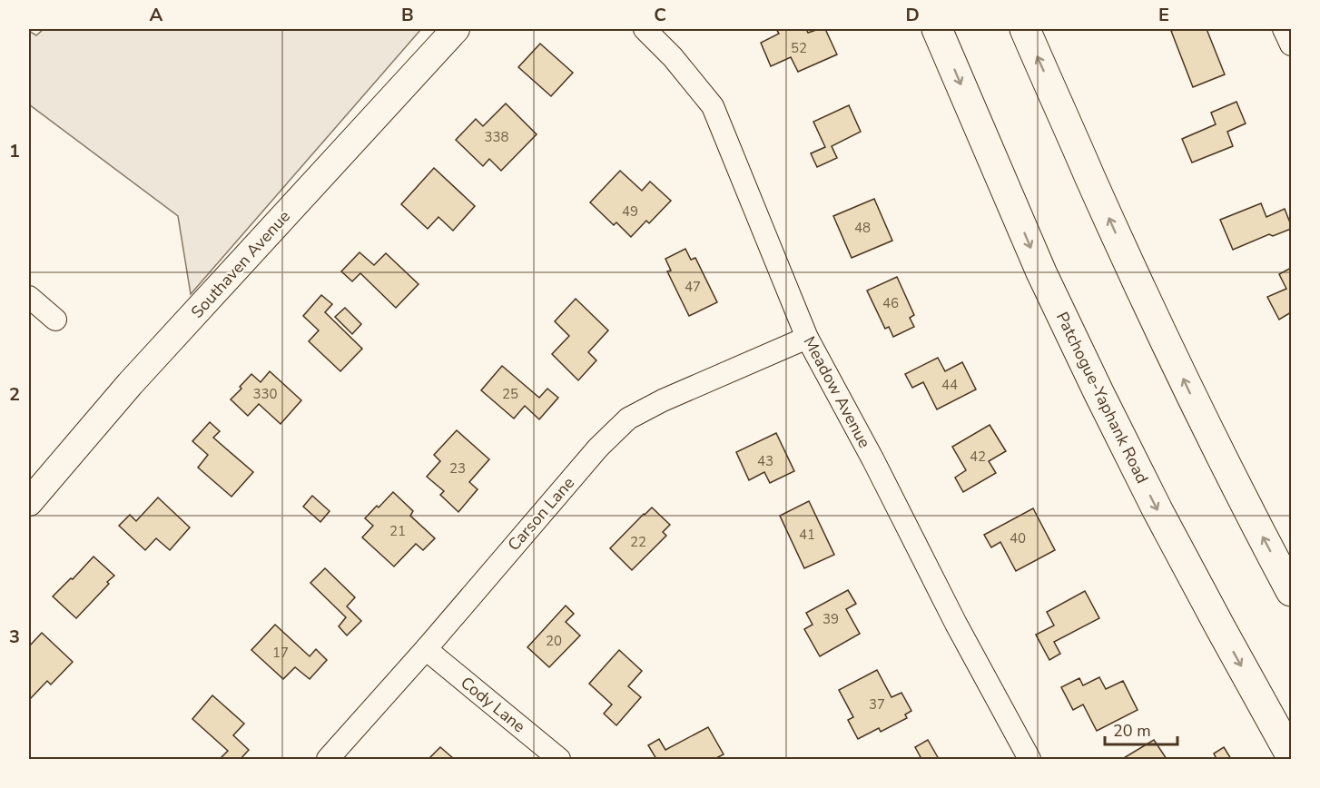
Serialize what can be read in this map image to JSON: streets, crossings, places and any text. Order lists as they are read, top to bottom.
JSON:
{
  "streets": {
    "main road": ["Patchogue-Yaphank Road"],
    "street": [
      "Southaven Avenue",
      "Meadow Avenue",
      "Carson Lane",
      "Cody Lane"
    ]
  },
  "crossings": [
    ["Meadow Avenue", "Carson Lane"],
    ["Carson Lane", "Cody Lane"]
  ],
  "house_numbers": [
    "52",
    "338",
    "49",
    "48",
    "47",
    "46",
    "44",
    "330",
    "25",
    "42",
    "43",
    "23",
    "21",
    "41",
    "40",
    "22",
    "39",
    "20",
    "17",
    "37"
  ],
  "scale_bar": "20 m",
  "grid": {
    "columns": [
      "A",
      "B",
      "C",
      "D",
      "E"
    ],
    "rows": ["1", "2", "3"]
  }
}
